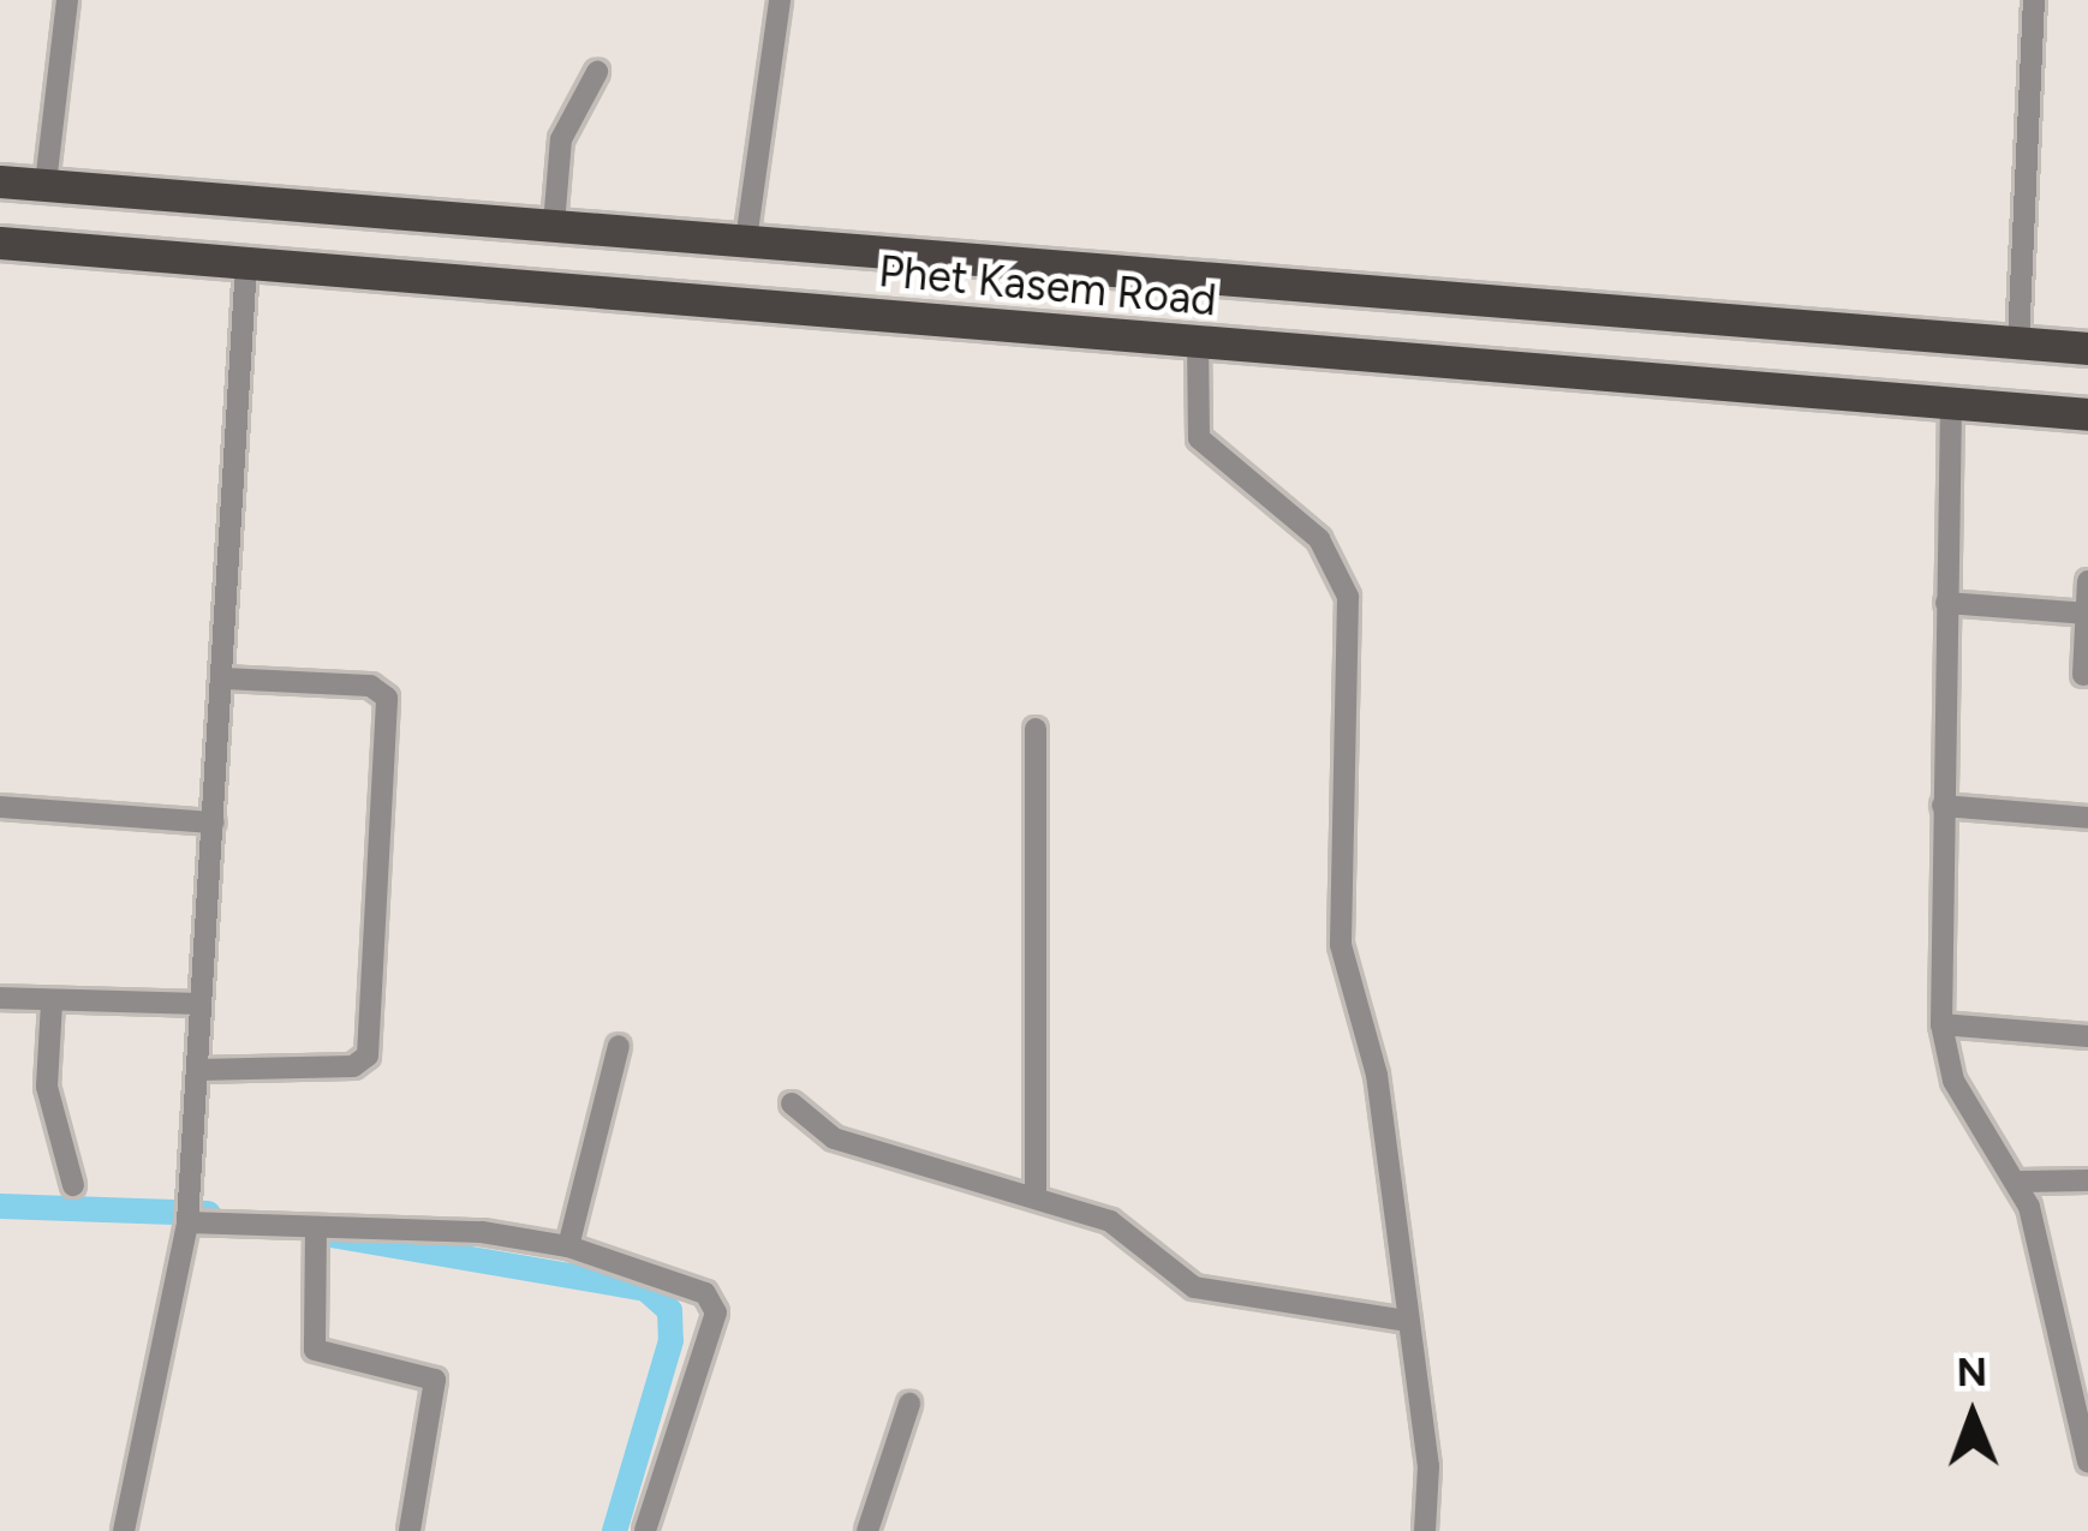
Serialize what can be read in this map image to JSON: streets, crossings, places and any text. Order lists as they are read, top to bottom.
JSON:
{
  "streets": {
    "main road": ["Phet Kasem Road"]
  },
  "north": "top"
}
